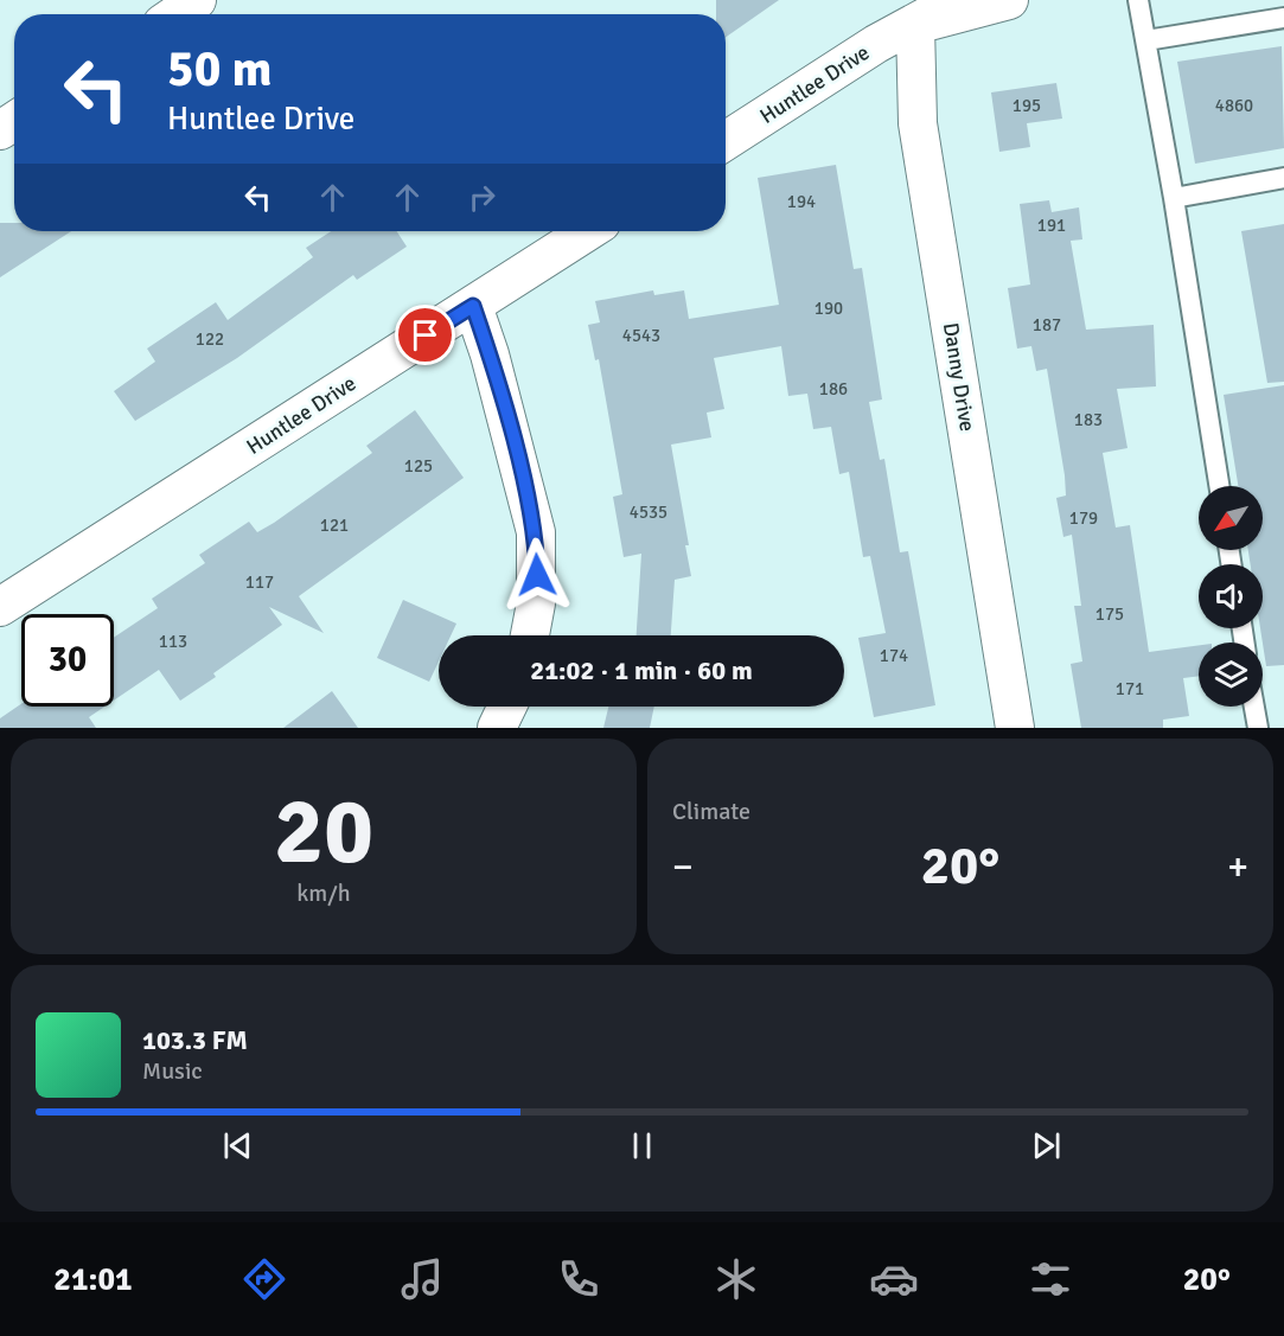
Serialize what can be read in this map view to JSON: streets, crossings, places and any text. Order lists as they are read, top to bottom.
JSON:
{
  "streets": {
    "street": ["Huntlee Drive", "Danny Drive"]
  },
  "crossings": [
    ["Huntlee Drive", "Danny Drive"]
  ],
  "house_numbers": [
    "195",
    "4860",
    "194",
    "191",
    "190",
    "187",
    "4543",
    "122",
    "186",
    "183",
    "125",
    "4535",
    "179",
    "121",
    "117",
    "175",
    "113",
    "174",
    "171"
  ],
  "north": "bottom left",
  "page": {
    "turn": ["50 m", "Huntlee Drive"],
    "limit": "30",
    "trip": "21:02 · 1 min · 60 m",
    "tile": [
      ["20", "km/h"],
      "Climate"
    ],
    "heat": ["−", "20°", "+"],
    "song": ["103.3 FM", "Music"],
    "tabs": ["21:01", "20°"]
  }
}
